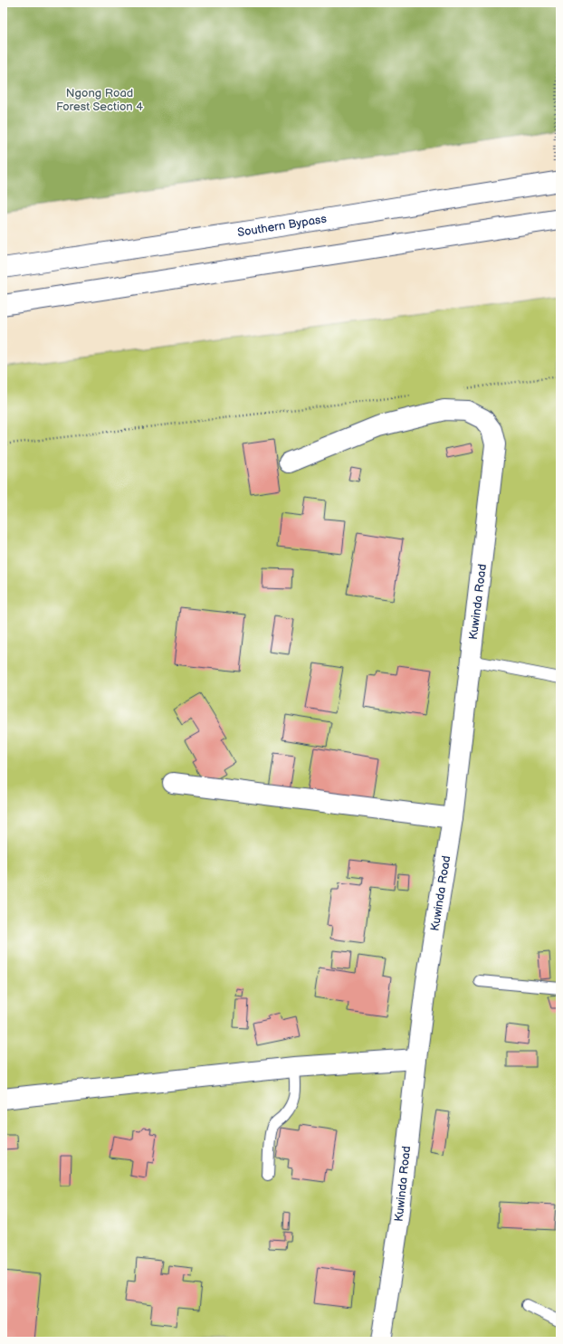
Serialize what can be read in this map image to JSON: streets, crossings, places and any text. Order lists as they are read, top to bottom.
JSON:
{
  "streets": {
    "main road": ["Southern Bypass", "Kuwinda Road"]
  },
  "parks": ["Ngong Road Forest Section 4"]
}
